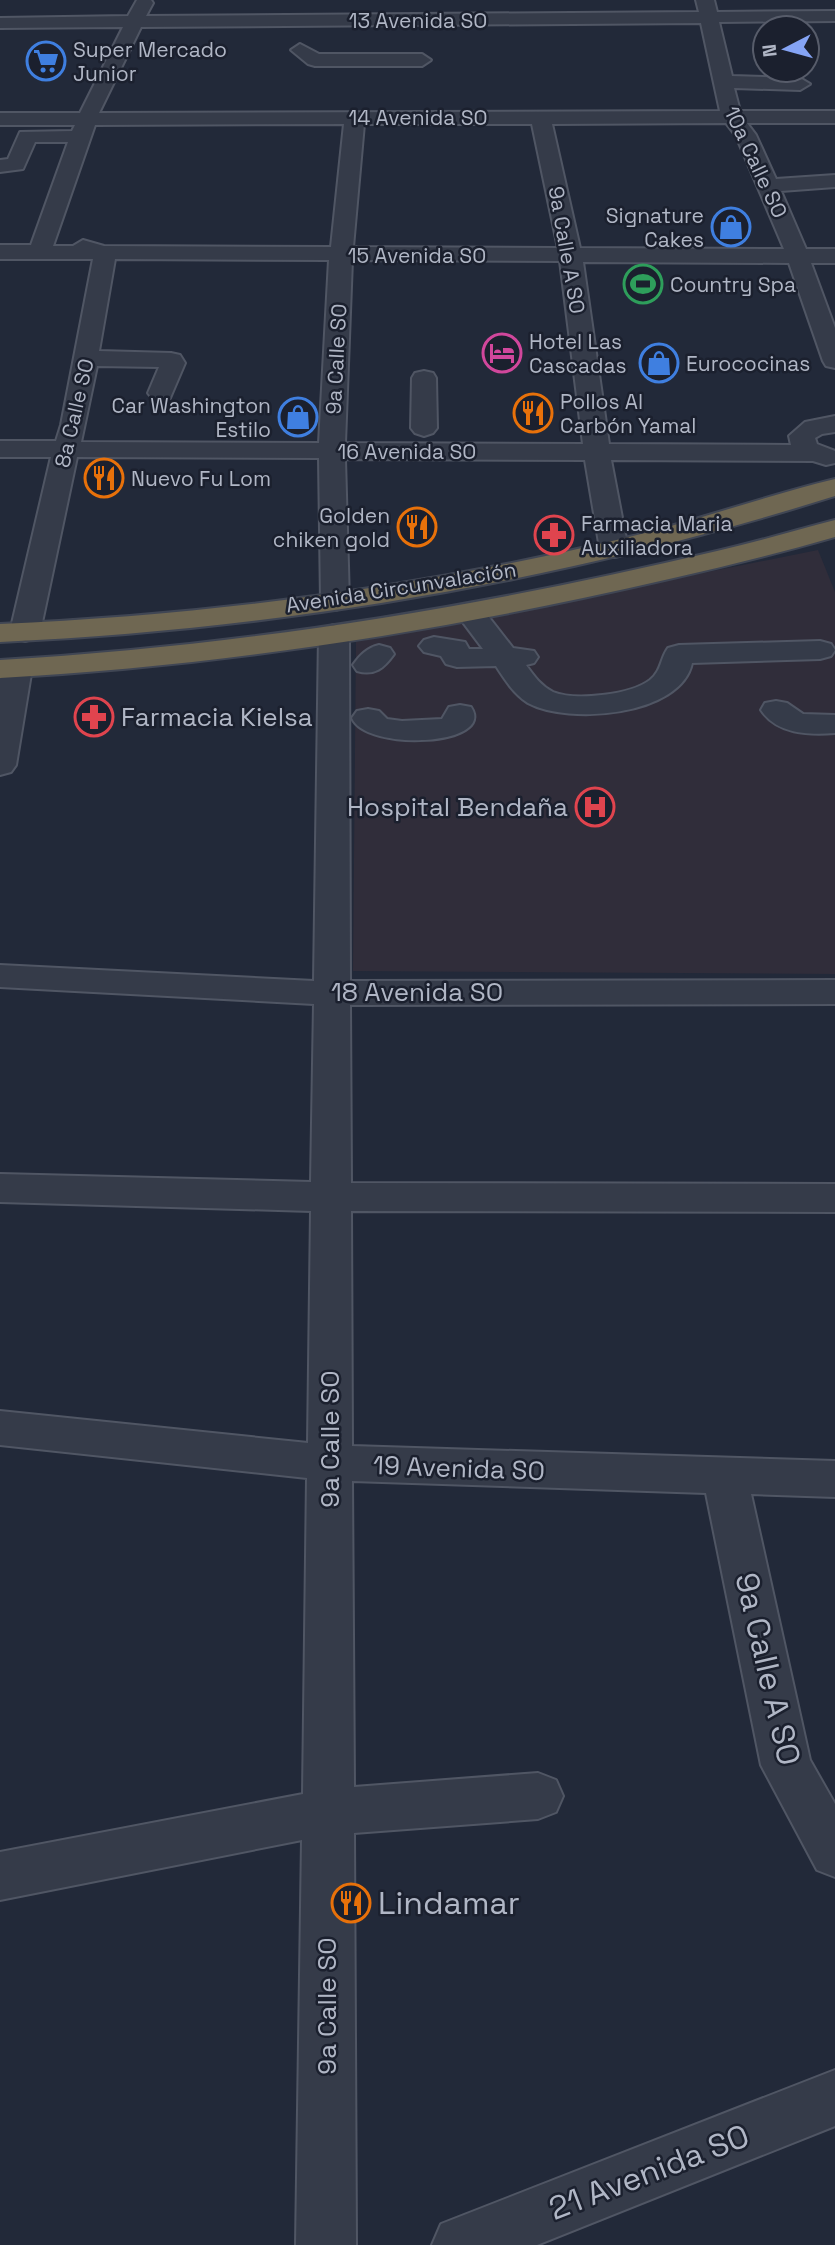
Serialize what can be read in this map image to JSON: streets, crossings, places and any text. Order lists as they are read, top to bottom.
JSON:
{
  "streets": {
    "highway": ["Avenida Circunvalación"],
    "street": [
      "13 Avenida SO",
      "14 Avenida SO",
      "10a Calle SO",
      "9a Calle A SO",
      "15 Avenida SO",
      "9a Calle SO",
      "8a Calle SO",
      "16 Avenida SO",
      "18 Avenida SO",
      "19 Avenida SO",
      "21 Avenida SO"
    ]
  },
  "crossings": [
    ["13 Avenida SO", "10a Calle SO"],
    ["14 Avenida SO", "10a Calle SO"],
    ["14 Avenida SO", "9a Calle A SO"],
    ["14 Avenida SO", "9a Calle SO"],
    ["10a Calle SO", "15 Avenida SO"],
    ["9a Calle A SO", "15 Avenida SO"],
    ["9a Calle A SO", "16 Avenida SO"],
    ["9a Calle A SO", "Avenida Circunvalación"],
    ["9a Calle A SO", "19 Avenida SO"],
    ["15 Avenida SO", "9a Calle SO"],
    ["15 Avenida SO", "8a Calle SO"],
    ["9a Calle SO", "16 Avenida SO"],
    ["9a Calle SO", "Avenida Circunvalación"],
    ["9a Calle SO", "18 Avenida SO"],
    ["9a Calle SO", "19 Avenida SO"],
    ["8a Calle SO", "16 Avenida SO"],
    ["8a Calle SO", "Avenida Circunvalación"]
  ],
  "places": {
    "supermarket": ["Super Mercado Junior"],
    "shop": ["Signature Cakes", "Eurococinas", "Car Washington Estilo"],
    "sports": ["Country Spa"],
    "hotel": ["Hotel Las Cascadas"],
    "restaurant": [
      "Pollos Al Carbón Yamal",
      "Nuevo Fu Lom",
      "Golden chiken gold",
      "Lindamar"
    ],
    "pharmacy": ["Farmacia Maria Auxiliadora", "Farmacia Kielsa"],
    "hospital": ["Hospital Bendaña"]
  },
  "north": "left"
}
